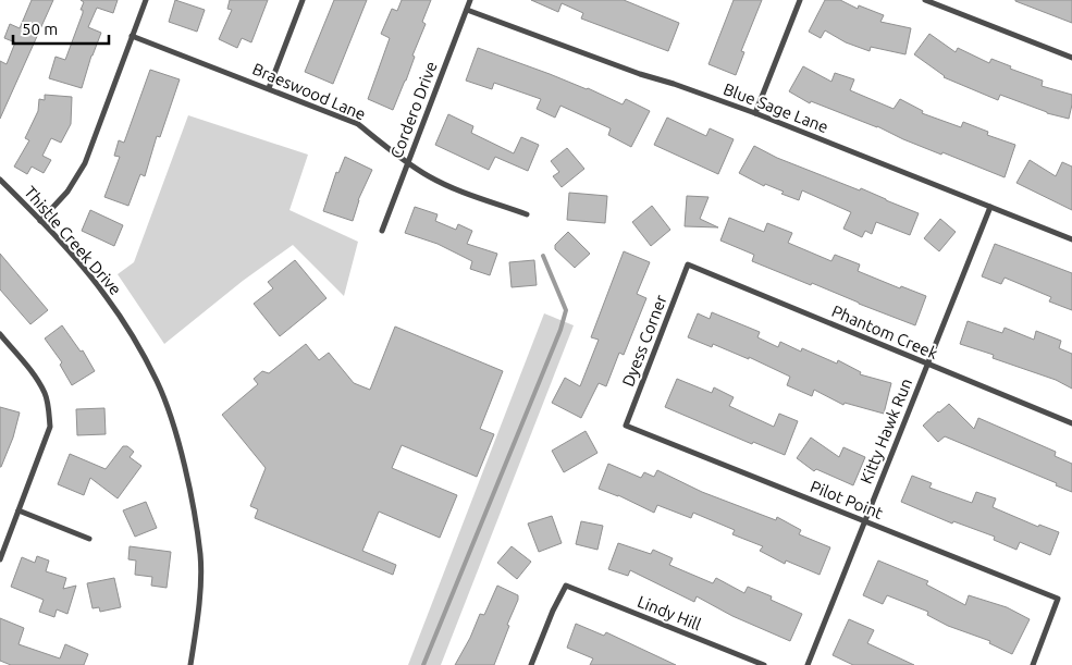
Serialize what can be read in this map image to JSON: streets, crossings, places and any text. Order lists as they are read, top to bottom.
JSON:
{
  "streets": {
    "street": [
      "Braeswood Lane",
      "Blue Sage Lane",
      "Cordero Drive",
      "Thistle Creek Drive",
      "Phantom Creek",
      "Dyess Corner",
      "Kitty Hawk Run",
      "Pilot Point",
      "Lindy Hill"
    ]
  },
  "crossings": [
    ["Braeswood Lane", "Cordero Drive"],
    ["Blue Sage Lane", "Cordero Drive"],
    ["Blue Sage Lane", "Kitty Hawk Run"],
    ["Phantom Creek", "Dyess Corner"],
    ["Phantom Creek", "Kitty Hawk Run"],
    ["Dyess Corner", "Pilot Point"],
    ["Kitty Hawk Run", "Pilot Point"]
  ],
  "scale_bar": "50 m"
}
